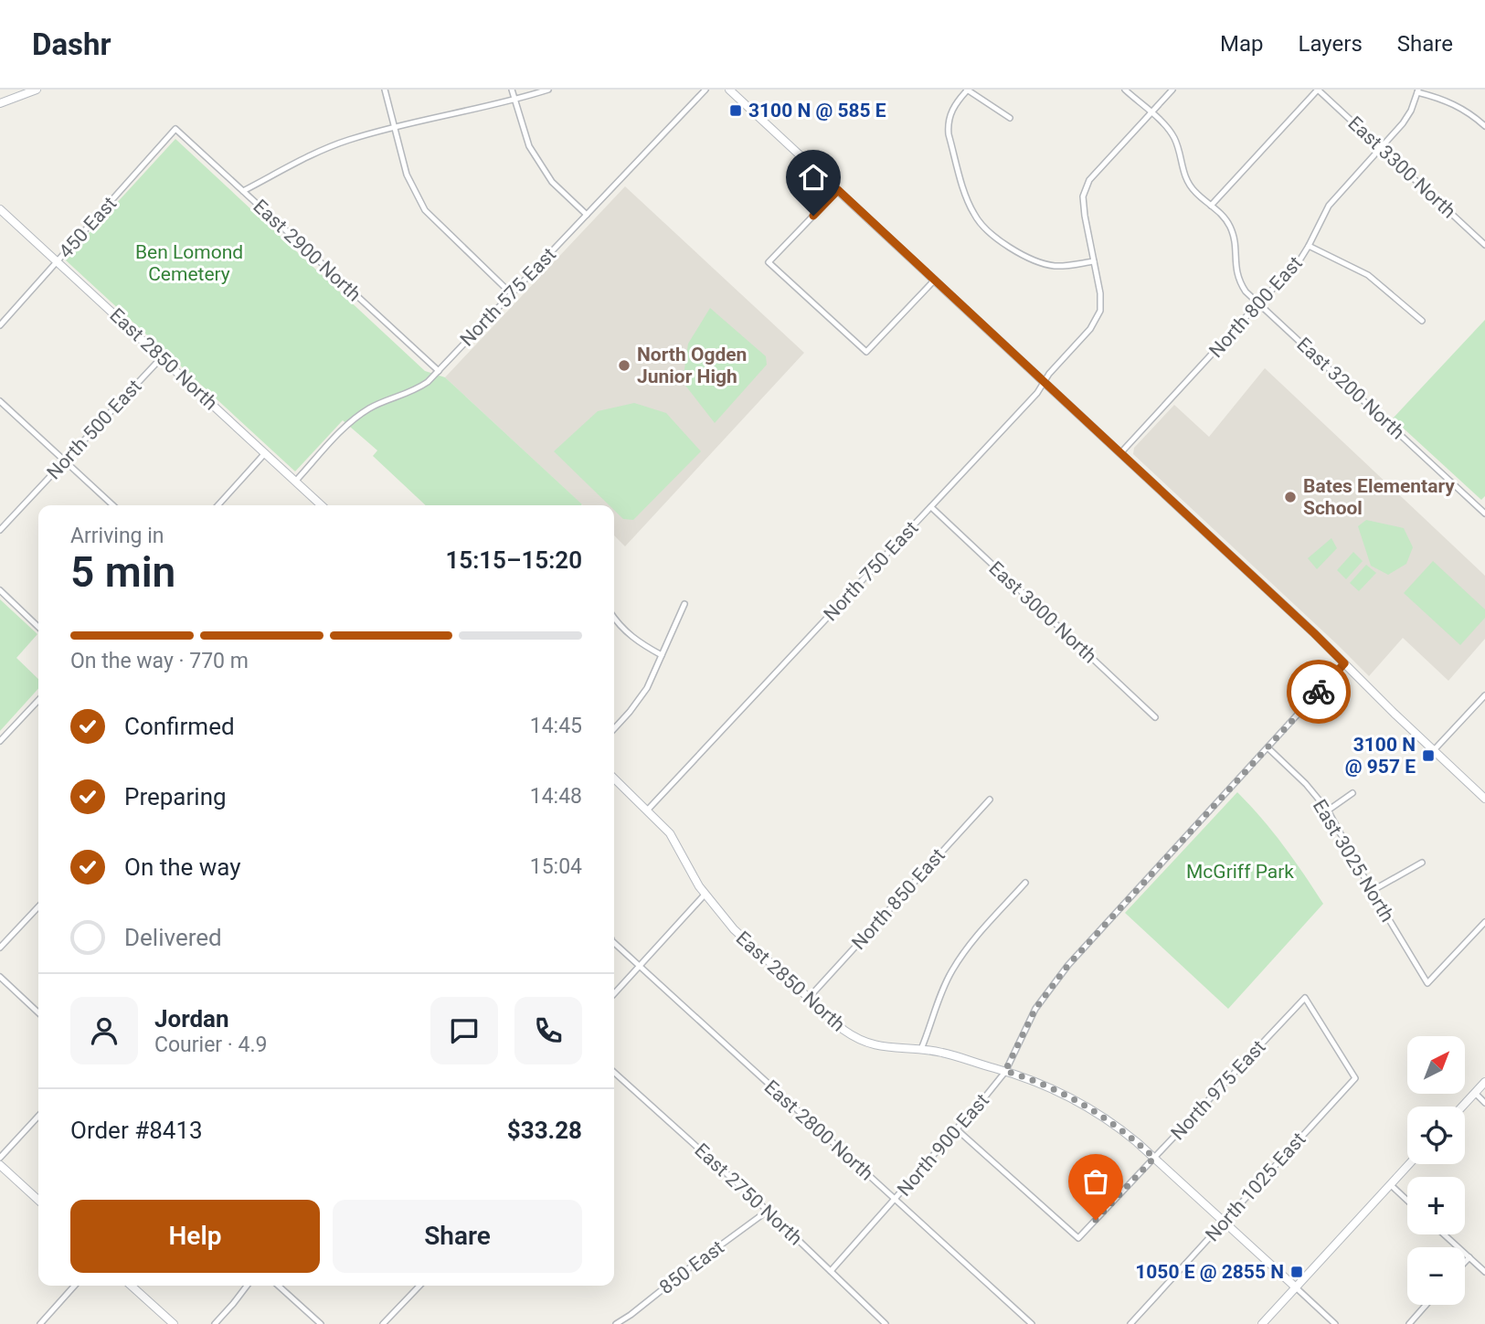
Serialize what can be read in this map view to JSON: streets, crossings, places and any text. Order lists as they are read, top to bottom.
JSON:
{
  "streets": {
    "main road": ["East 2850 North"],
    "street": [
      "East 3300 North",
      "450 East",
      "East 2900 North",
      "North 575 East",
      "North 800 East",
      "East 3200 North",
      "North 500 East",
      "North 750 East",
      "East 3000 North",
      "East 3025 North",
      "North 850 East",
      "North 975 East",
      "East 2800 North",
      "North 900 East",
      "North 1025 East",
      "East 2750 North",
      "850 East"
    ]
  },
  "crossings": [
    ["East 3300 North", "North 800 East"],
    ["450 East", "East 2900 North"],
    ["450 East", "East 2850 North"],
    ["East 2900 North", "North 575 East"],
    ["North 575 East", "East 2850 North"],
    ["North 800 East", "East 3200 North"],
    ["East 2850 North", "North 500 East"],
    ["East 2850 North", "North 750 East"],
    ["East 2850 North", "North 850 East"],
    ["East 2850 North", "North 975 East"],
    ["East 2850 North", "North 900 East"],
    ["East 2850 North", "North 1025 East"],
    ["North 750 East", "East 3000 North"],
    ["East 3025 North", "North 900 East"],
    ["North 975 East", "North 900 East"],
    ["North 975 East", "North 1025 East"],
    ["East 2800 North", "North 900 East"],
    ["North 900 East", "East 2750 North"],
    ["East 2750 North", "850 East"]
  ],
  "parks": ["Ben Lomond Cemetery", "McGriff Park"],
  "places": {
    "transit": ["3100 N @ 585 E", "3100 N @ 957 E", "1050 E @ 2855 N"],
    "other": ["North Ogden Junior High", "Bates Elementary School"]
  },
  "north": "top right",
  "page": {
    "header": "Dashr",
    "nav": ["Map", "Layers", "Share"],
    "heading": ["5 min", "Arriving in", "15:15–15:20"],
    "panel": [
      "Jordan",
      "Courier · 4.9",
      "Order #8413",
      "$33.28"
    ],
    "bar": "On the way · 770 m",
    "list": [
      ["Confirmed", "14:45"],
      ["Preparing", "14:48"],
      ["On the way", "15:04"],
      "Delivered"
    ],
    "map_buttons": ["+", "−"],
    "buttons": ["Help", "Share"]
  }
}
